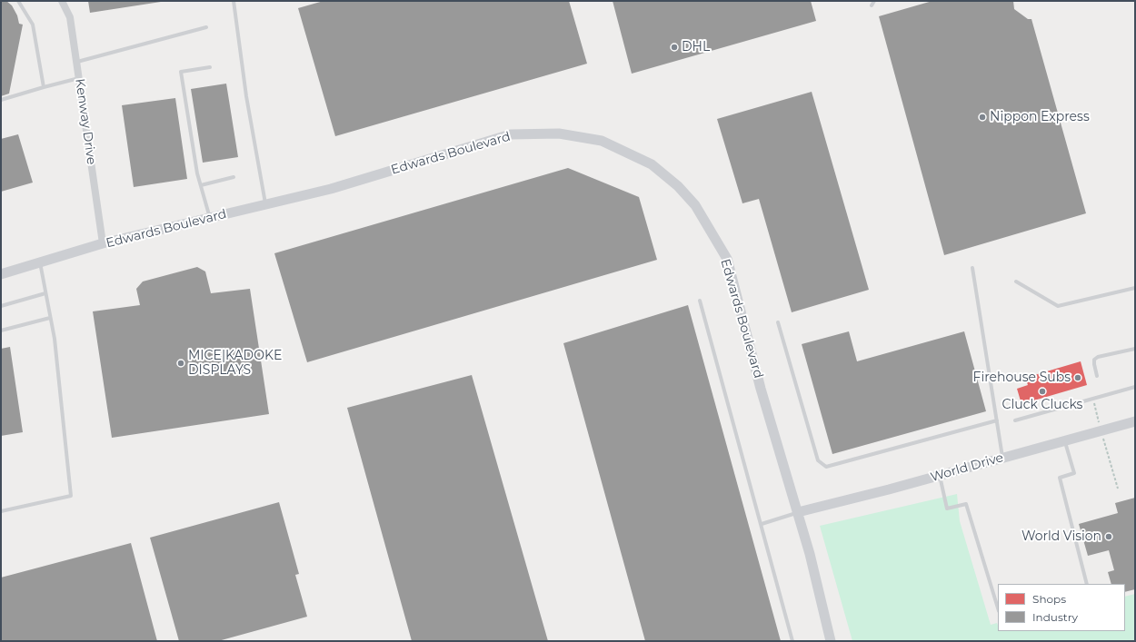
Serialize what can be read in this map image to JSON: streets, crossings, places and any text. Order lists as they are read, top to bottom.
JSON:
{
  "streets": {
    "street": ["Kenway Drive", "Edwards Boulevard", "World Drive"]
  },
  "crossings": [
    ["Kenway Drive", "Edwards Boulevard"],
    ["Edwards Boulevard", "World Drive"]
  ],
  "places": [
    "DHL",
    "Nippon Express",
    "MICE|KADOKE DISPLAYS",
    "Firehouse Subs",
    "Cluck Clucks",
    "World Vision"
  ],
  "legend": ["Shops", "Industry"]
}
